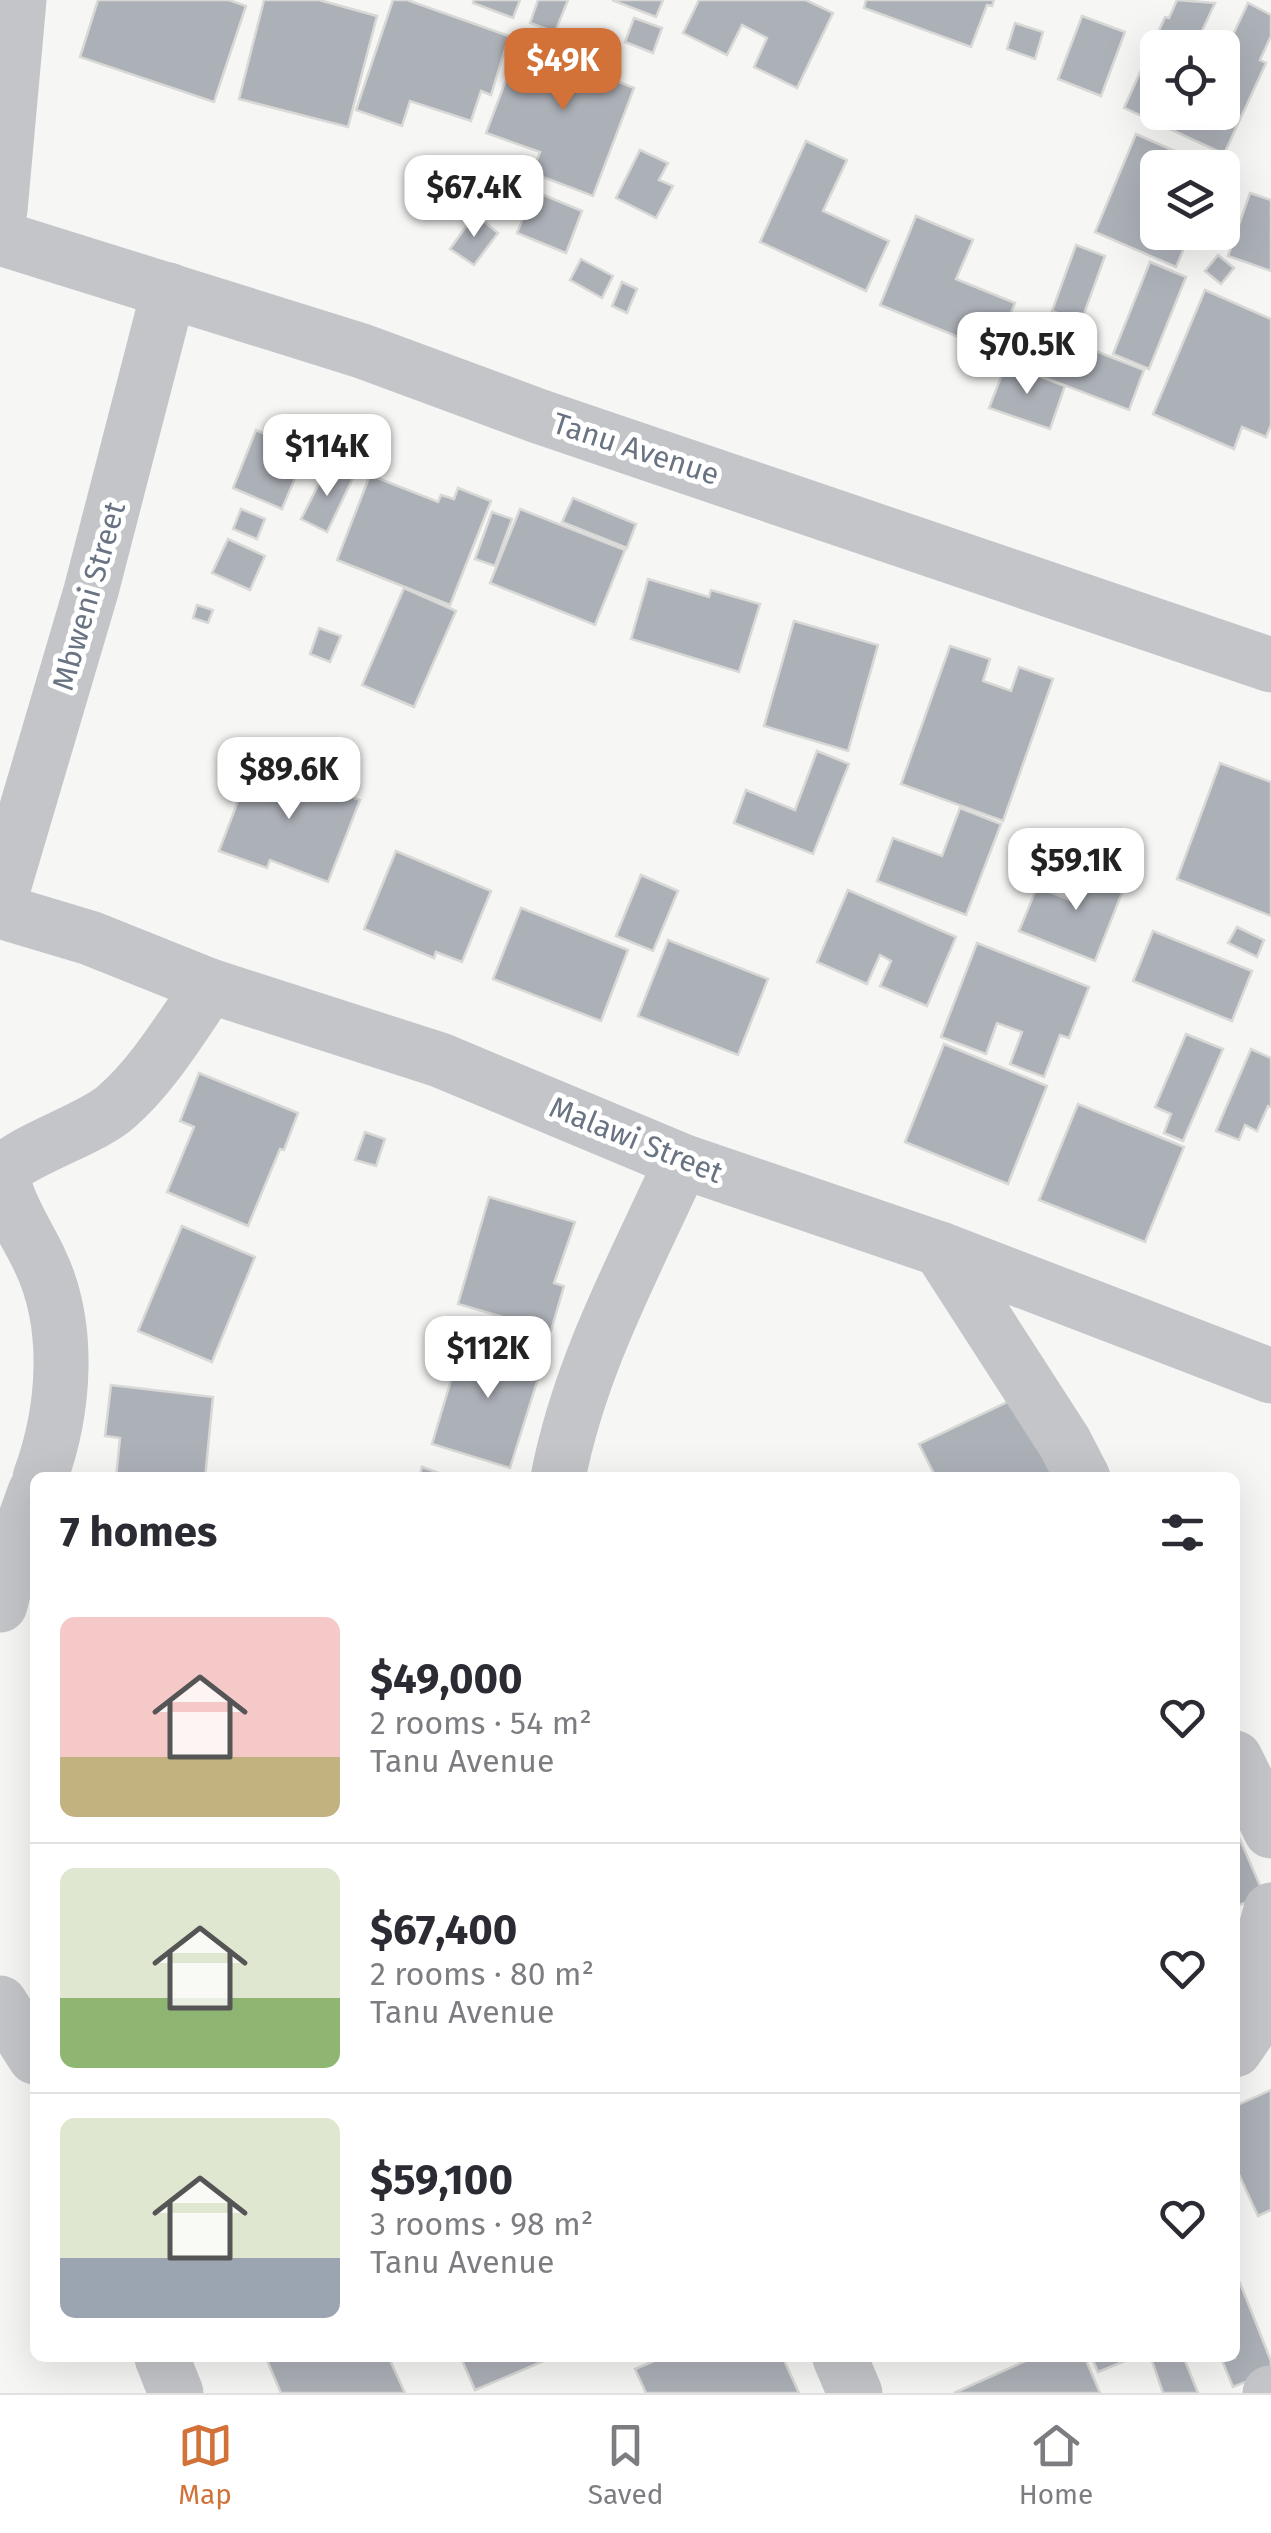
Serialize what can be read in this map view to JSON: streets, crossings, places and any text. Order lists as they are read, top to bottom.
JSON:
{
  "streets": {
    "street": ["Tanu Avenue", "Mbweni Street", "Malawi Street"]
  },
  "crossings": [
    ["Tanu Avenue", "Mbweni Street"],
    ["Mbweni Street", "Malawi Street"]
  ],
  "page": {
    "price": [
      "$49K",
      "$67.4K",
      "$70.5K",
      "$114K",
      "$89.6K",
      "$59.1K",
      "$112K"
    ],
    "heading": "7 homes",
    "list": [
      {
        "name": "$49,000",
        "note": "2 rooms · 54 m² · Tanu Avenue"
      },
      {
        "name": "$67,400",
        "note": "2 rooms · 80 m² · Tanu Avenue"
      },
      {
        "name": "$59,100",
        "note": "3 rooms · 98 m² · Tanu Avenue"
      }
    ],
    "tabs": ["Map", "Saved", "Home"]
  }
}
